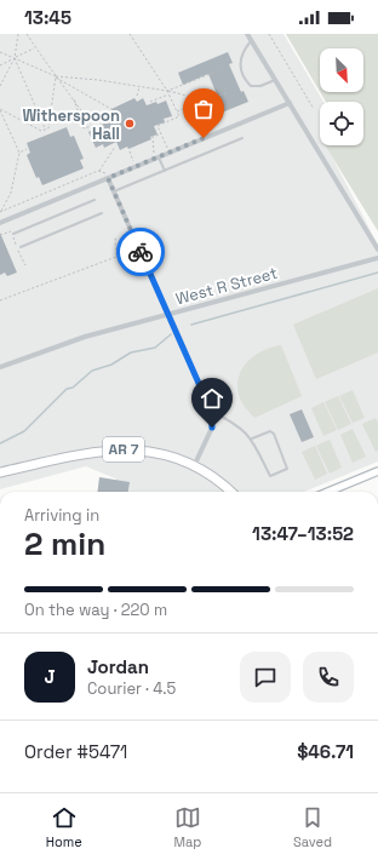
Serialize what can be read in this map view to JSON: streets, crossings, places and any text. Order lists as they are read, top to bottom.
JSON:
{
  "streets": {
    "highway": ["AR 7"],
    "street": ["West R Street"]
  },
  "places": ["Witherspoon Hall"],
  "north": "bottom right",
  "page": {
    "status": "13:45",
    "heading": ["2 min", "Arriving in", "13:47–13:52"],
    "panel": [
      "Jordan",
      "Courier · 4.5",
      "Order #5471",
      "$46.71"
    ],
    "bar": "On the way · 220 m",
    "round": "J",
    "tabs": ["Home", "Map", "Saved"]
  }
}
